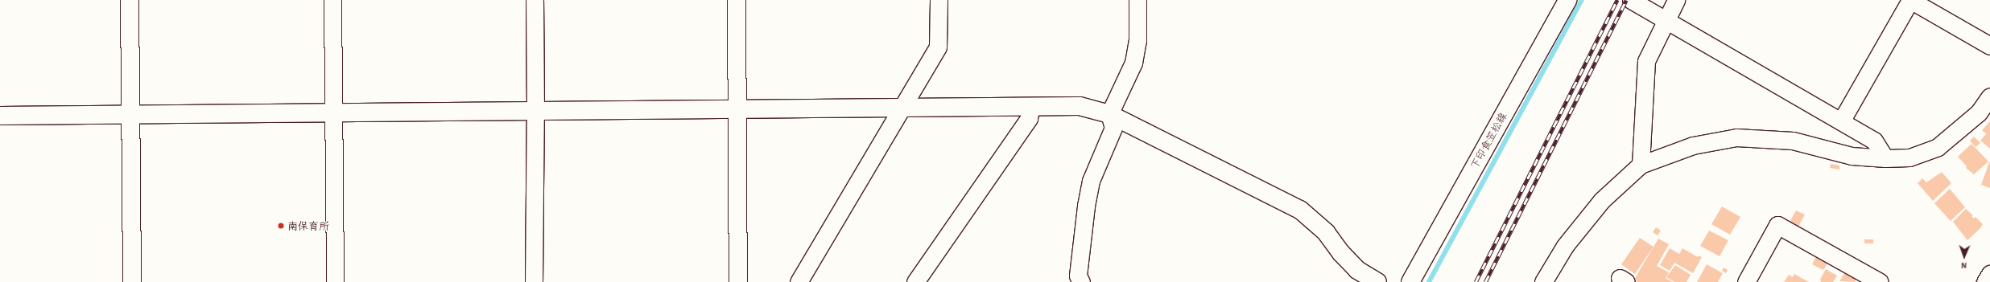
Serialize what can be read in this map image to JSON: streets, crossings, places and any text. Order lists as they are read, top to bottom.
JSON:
{
  "streets": {
    "street": ["下印食笠松線"]
  },
  "places": ["南保育所"],
  "north": "bottom"
}
